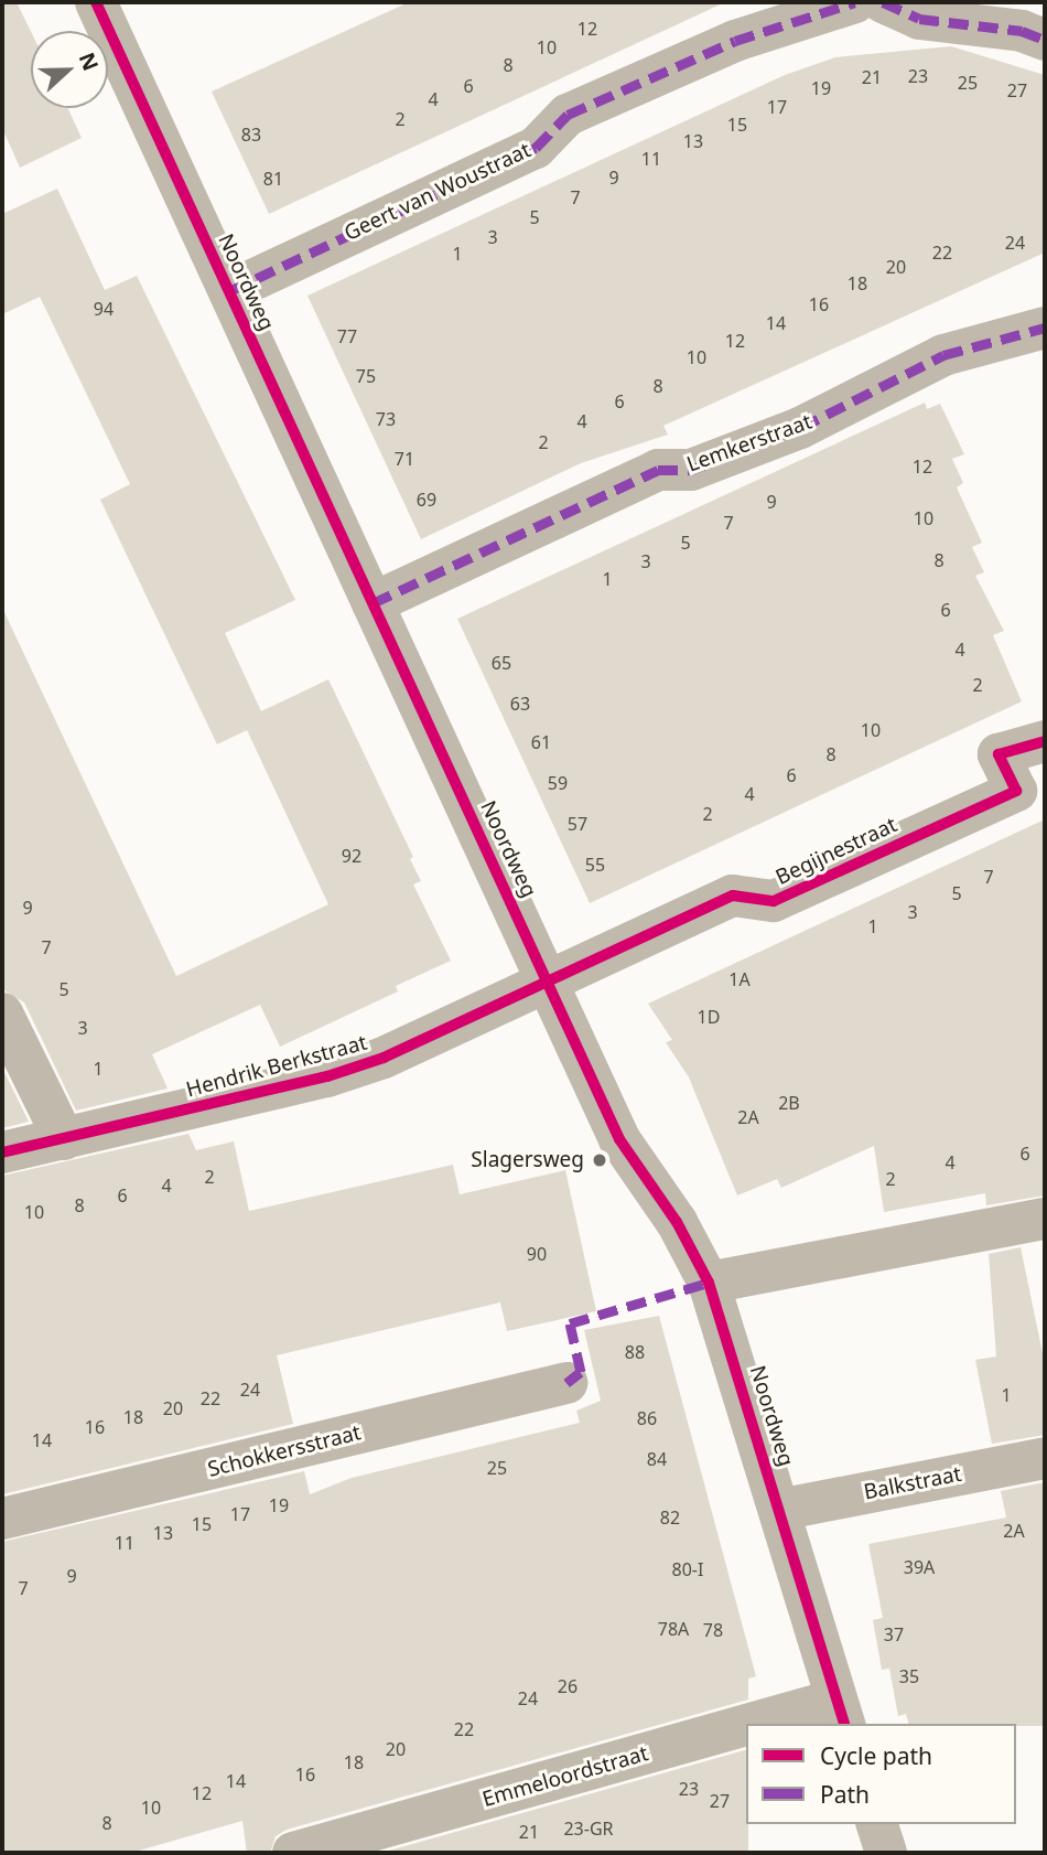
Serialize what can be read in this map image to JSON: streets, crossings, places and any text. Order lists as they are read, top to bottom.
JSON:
{
  "streets": {
    "street": [
      "Geert van Woustraat",
      "Noordweg",
      "Lemkerstraat",
      "Begijnestraat",
      "Hendrik Berkstraat",
      "Schokkersstraat",
      "Balkstraat",
      "Emmeloordstraat"
    ]
  },
  "crossings": [
    ["Geert van Woustraat", "Noordweg"],
    ["Noordweg", "Lemkerstraat"],
    ["Noordweg", "Begijnestraat"],
    ["Noordweg", "Hendrik Berkstraat"],
    ["Noordweg", "Balkstraat"],
    ["Noordweg", "Emmeloordstraat"],
    ["Begijnestraat", "Hendrik Berkstraat"]
  ],
  "places": ["Slagersweg"],
  "house_numbers": [
    "12",
    "10",
    "8",
    "23",
    "21",
    "25",
    "6",
    "19",
    "27",
    "4",
    "17",
    "2",
    "15",
    "83",
    "13",
    "11",
    "9",
    "81",
    "7",
    "5",
    "3",
    "24",
    "22",
    "1",
    "20",
    "18",
    "16",
    "94",
    "14",
    "77",
    "12",
    "10",
    "75",
    "8",
    "6",
    "73",
    "4",
    "2",
    "71",
    "12",
    "69",
    "9",
    "10",
    "7",
    "5",
    "8",
    "3",
    "1",
    "6",
    "4",
    "65",
    "2",
    "63",
    "10",
    "61",
    "8",
    "6",
    "59",
    "4",
    "2",
    "57",
    "92",
    "55",
    "7",
    "5",
    "9",
    "3",
    "1",
    "7",
    "1A",
    "5",
    "1D",
    "3",
    "1",
    "2B",
    "2A",
    "6",
    "4",
    "2",
    "2",
    "4",
    "6",
    "8",
    "10",
    "90",
    "88",
    "24",
    "1",
    "22",
    "20",
    "18",
    "86",
    "16",
    "14",
    "84",
    "25",
    "19",
    "17",
    "82",
    "15",
    "2A",
    "13",
    "11",
    "39A",
    "80-I",
    "9",
    "7",
    "78A",
    "78",
    "37",
    "35",
    "26",
    "24",
    "22",
    "20",
    "18",
    "16",
    "14",
    "23",
    "12",
    "27",
    "10",
    "8",
    "23-GR",
    "21"
  ],
  "legend": ["Cycle path", "Path"],
  "north": "right"
}
